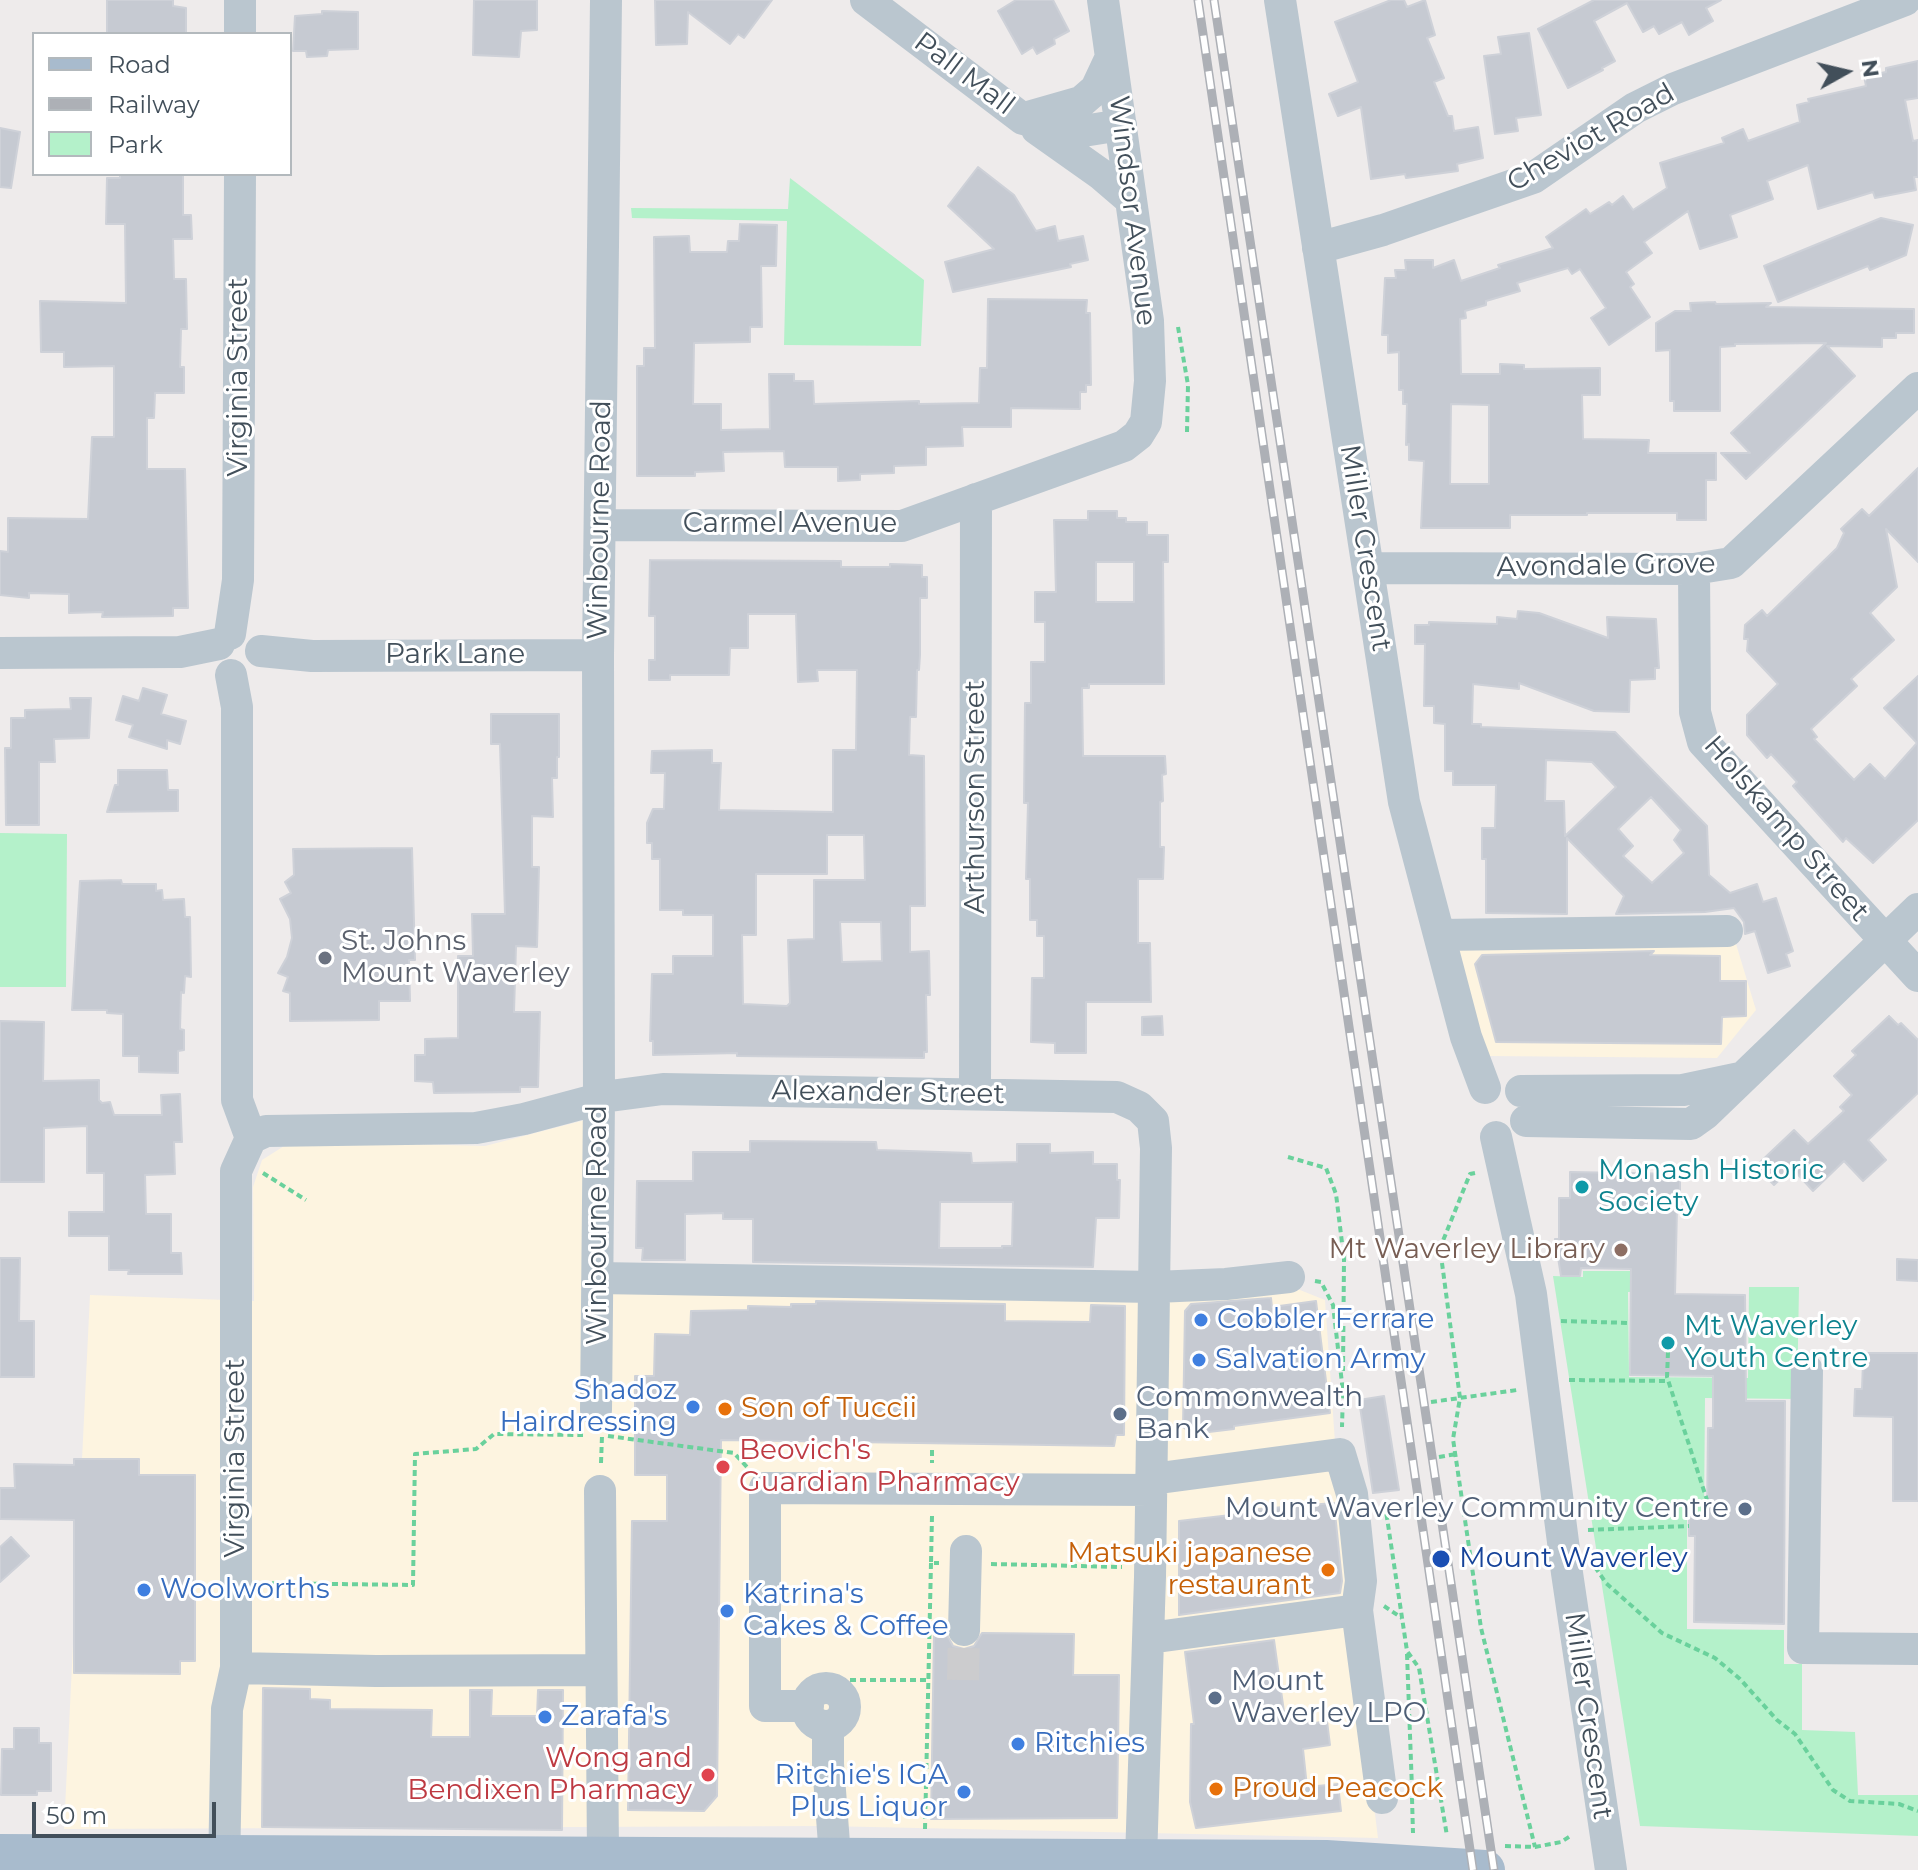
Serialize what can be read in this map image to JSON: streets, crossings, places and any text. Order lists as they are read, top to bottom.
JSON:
{
  "streets": {
    "street": [
      "Pall Mall",
      "Cheviot Road",
      "Windsor Avenue",
      "Virginia Street",
      "Winbourne Road",
      "Carmel Avenue",
      "Miller Crescent",
      "Avondale Grove",
      "Park Lane",
      "Arthurson Street",
      "Holskamp Street",
      "Alexander Street"
    ]
  },
  "crossings": [
    ["Pall Mall", "Windsor Avenue"],
    ["Cheviot Road", "Miller Crescent"],
    ["Windsor Avenue", "Carmel Avenue"],
    ["Virginia Street", "Park Lane"],
    ["Virginia Street", "Alexander Street"],
    ["Winbourne Road", "Carmel Avenue"],
    ["Winbourne Road", "Park Lane"],
    ["Winbourne Road", "Alexander Street"],
    ["Carmel Avenue", "Arthurson Street"],
    ["Miller Crescent", "Avondale Grove"],
    ["Avondale Grove", "Holskamp Street"],
    ["Arthurson Street", "Alexander Street"]
  ],
  "places": [
    "St. Johns Mount Waverley",
    "Monash Historic Society",
    "Mt Waverley Library",
    "Cobbler Ferrare",
    "Mt Waverley Youth Centre",
    "Salvation Army",
    "Shadoz Hairdressing",
    "Son of Tuccii",
    "Commonwealth Bank",
    "Beovich's Guardian Pharmacy",
    "Mount Waverley Community Centre",
    "Mount Waverley",
    "Matsuki japanese restaurant",
    "Woolworths",
    "Katrina's Cakes & Coffee",
    "Mount Waverley LPO",
    "Zarafa's",
    "Ritchies",
    "Wong and Bendixen Pharmacy",
    "Proud Peacock",
    "Ritchie's IGA Plus Liquor"
  ],
  "legend": ["Road", "Railway", "Park"],
  "scale_bar": "50 m",
  "north": "right"
}
